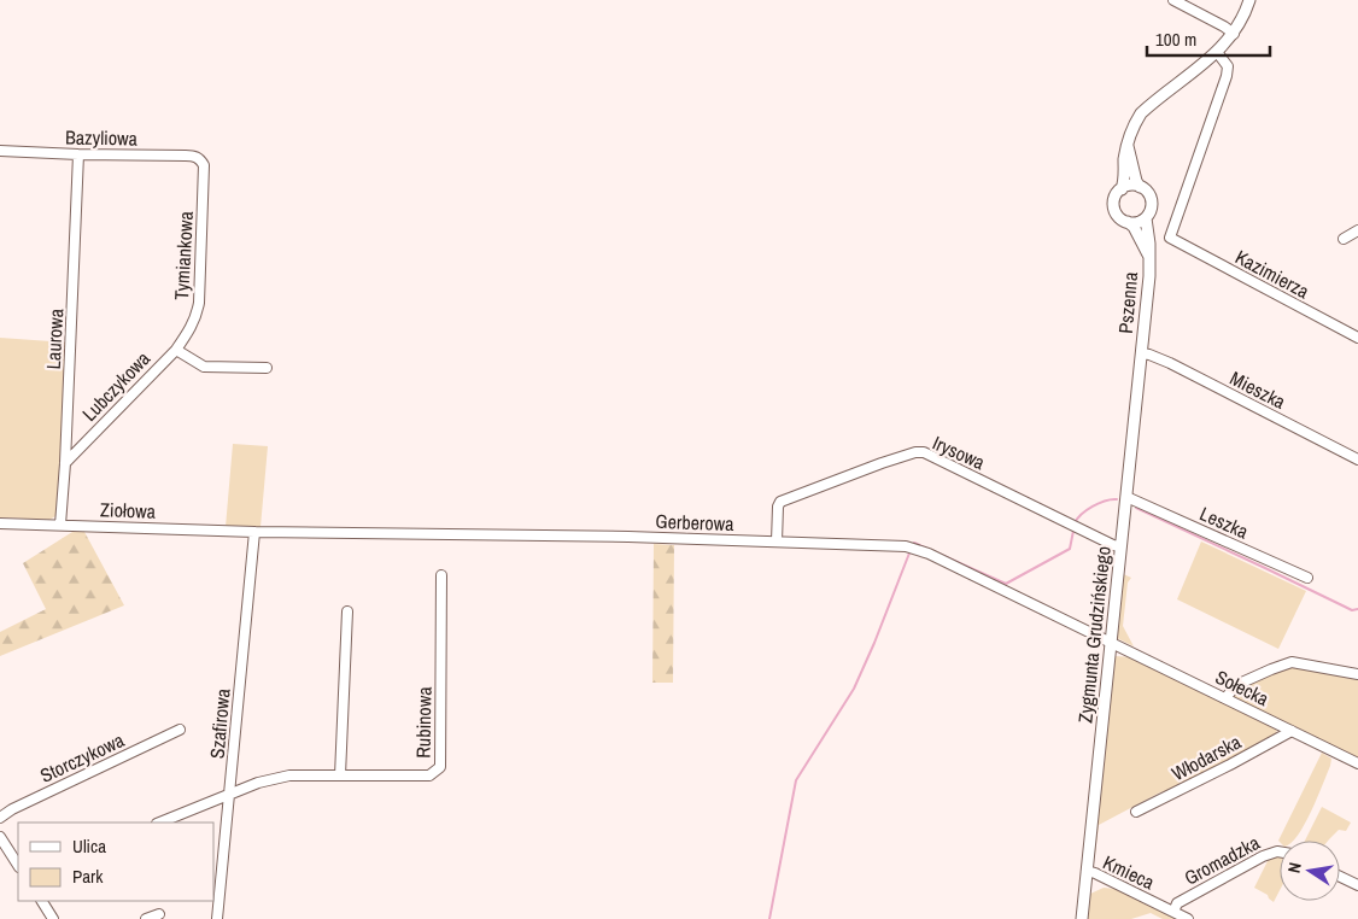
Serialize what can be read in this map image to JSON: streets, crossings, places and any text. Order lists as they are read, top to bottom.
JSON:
{
  "streets": {
    "street": [
      "Bazyliowa",
      "Tymiankowa",
      "Kazimierza",
      "Pszenna",
      "Laurowa",
      "Lubczykowa",
      "Mieszka",
      "Irysowa",
      "Ziołowa",
      "Gerberowa",
      "Leszka",
      "Zygmunta Grudzińskiego",
      "Sołecka",
      "Rubinowa",
      "Szafirowa",
      "Storczykowa",
      "Włodarska",
      "Gromadzka",
      "Kmieca"
    ]
  },
  "crossings": [
    ["Bazyliowa", "Tymiankowa"],
    ["Bazyliowa", "Laurowa"],
    ["Tymiankowa", "Lubczykowa"],
    ["Kazimierza", "Pszenna"],
    ["Pszenna", "Mieszka"],
    ["Pszenna", "Zygmunta Grudzińskiego"],
    ["Laurowa", "Lubczykowa"],
    ["Laurowa", "Ziołowa"],
    ["Mieszka", "Zygmunta Grudzińskiego"],
    ["Irysowa", "Gerberowa"],
    ["Irysowa", "Zygmunta Grudzińskiego"],
    ["Ziołowa", "Gerberowa"],
    ["Ziołowa", "Szafirowa"],
    ["Gerberowa", "Zygmunta Grudzińskiego"],
    ["Gerberowa", "Sołecka"],
    ["Gerberowa", "Szafirowa"],
    ["Leszka", "Zygmunta Grudzińskiego"],
    ["Zygmunta Grudzińskiego", "Sołecka"],
    ["Zygmunta Grudzińskiego", "Kmieca"],
    ["Sołecka", "Włodarska"],
    ["Rubinowa", "Szafirowa"],
    ["Gromadzka", "Kmieca"]
  ],
  "legend": ["Ulica", "Park"],
  "scale_bar": "100 m",
  "north": "left"
}
